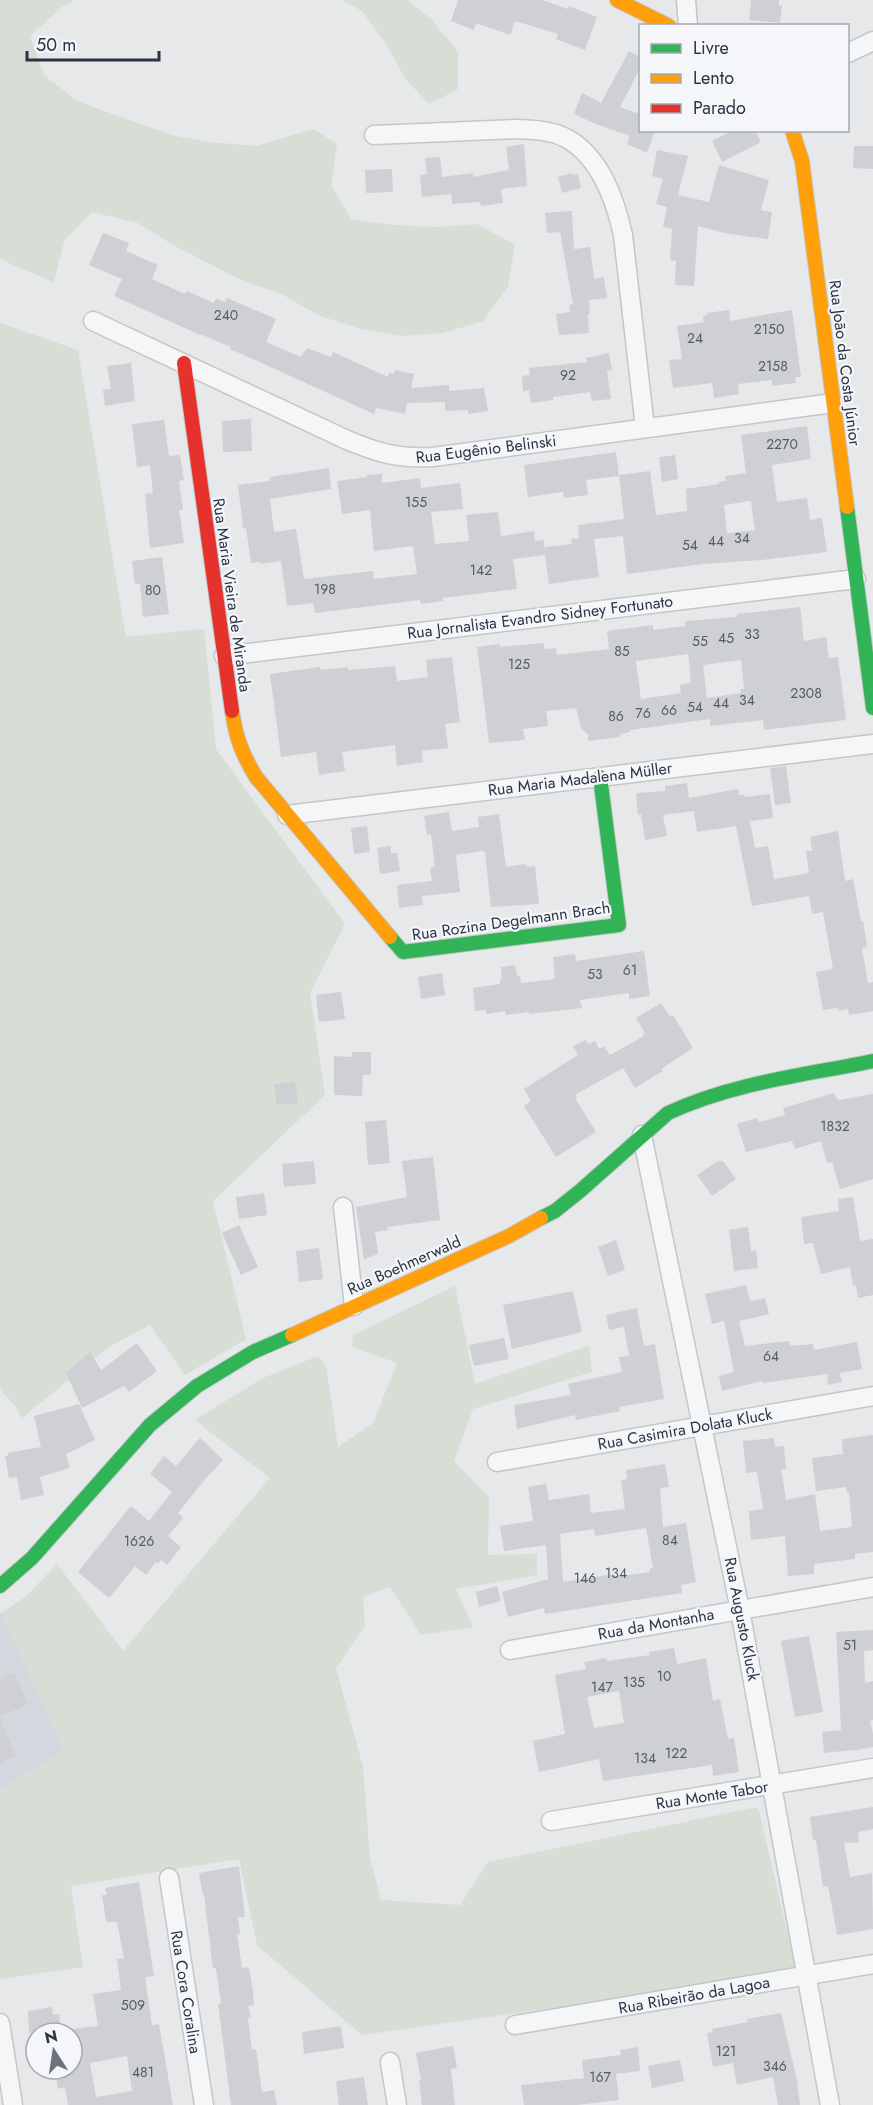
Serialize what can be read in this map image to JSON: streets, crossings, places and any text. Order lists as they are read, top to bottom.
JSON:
{
  "streets": {
    "main road": [
      "Rua João da Costa Júnior",
      "Rua Maria Vieira de Miranda",
      "Rua Rozina Degelmann Brach",
      "Rua Boehmerwald"
    ],
    "street": [
      "Rua Eugênio Belinski",
      "Rua Jornalista Evandro Sidney Fortunato",
      "Rua Maria Madalena Müller",
      "Rua Casimira Dolata Kluck",
      "Rua Augusto Kluck",
      "Rua da Montanha",
      "Rua Monte Tabor",
      "Rua Cora Coralina",
      "Rua Ribeirão da Lagoa"
    ]
  },
  "crossings": [
    ["Rua João da Costa Júnior", "Rua Eugênio Belinski"],
    ["Rua João da Costa Júnior", "Rua Jornalista Evandro Sidney Fortunato"],
    ["Rua Eugênio Belinski", "Rua Maria Vieira de Miranda"],
    ["Rua Maria Vieira de Miranda", "Rua Jornalista Evandro Sidney Fortunato"],
    ["Rua Maria Vieira de Miranda", "Rua Maria Madalena Müller"],
    ["Rua Maria Vieira de Miranda", "Rua Rozina Degelmann Brach"],
    ["Rua Maria Madalena Müller", "Rua Rozina Degelmann Brach"],
    ["Rua Boehmerwald", "Rua Augusto Kluck"],
    ["Rua Casimira Dolata Kluck", "Rua Augusto Kluck"],
    ["Rua Augusto Kluck", "Rua da Montanha"],
    ["Rua Augusto Kluck", "Rua Monte Tabor"],
    ["Rua Augusto Kluck", "Rua Ribeirão da Lagoa"]
  ],
  "house_numbers": [
    "240",
    "2150",
    "24",
    "2158",
    "92",
    "2270",
    "155",
    "34",
    "44",
    "54",
    "142",
    "198",
    "80",
    "33",
    "45",
    "55",
    "85",
    "125",
    "2308",
    "34",
    "44",
    "54",
    "66",
    "76",
    "86",
    "61",
    "53",
    "1832",
    "64",
    "84",
    "1626",
    "134",
    "146",
    "51",
    "10",
    "135",
    "147",
    "122",
    "134",
    "509",
    "121",
    "346",
    "481",
    "167"
  ],
  "legend": ["Livre", "Lento", "Parado"],
  "scale_bar": "50 m",
  "north": "top"
}
